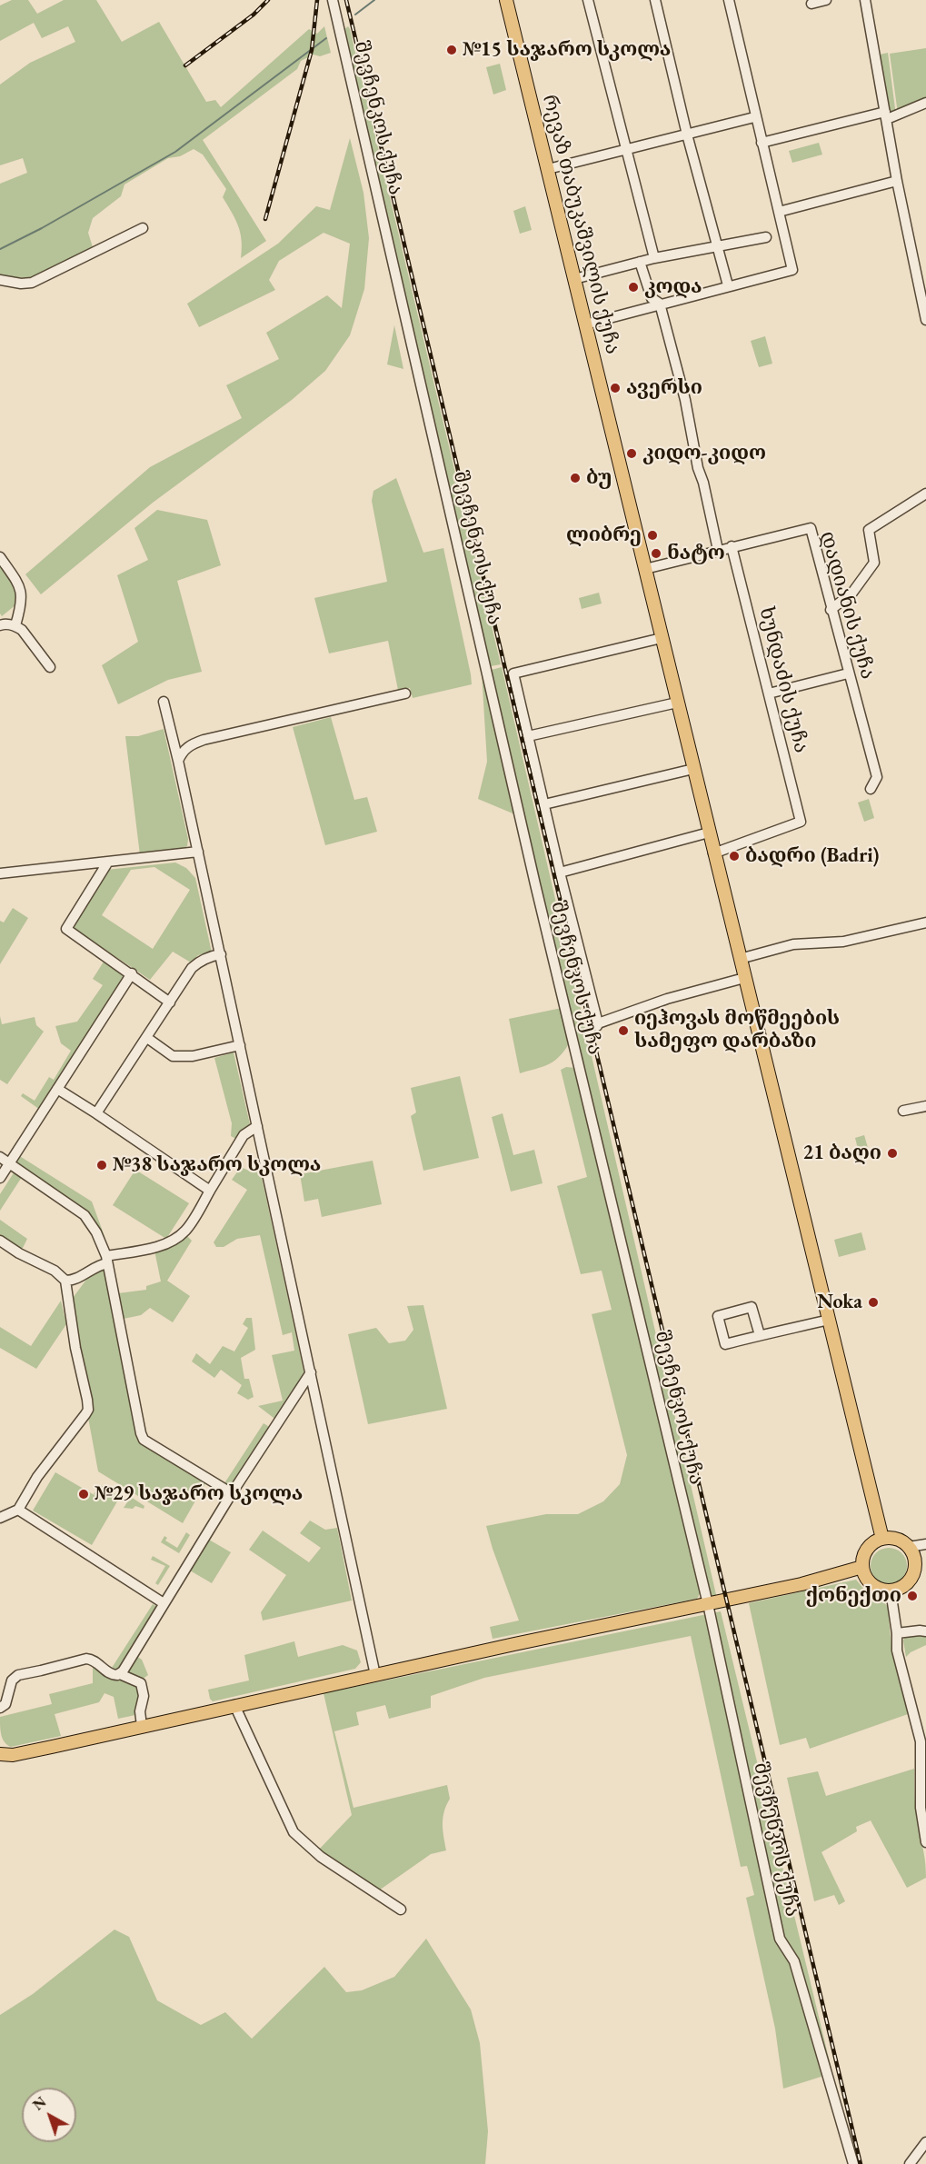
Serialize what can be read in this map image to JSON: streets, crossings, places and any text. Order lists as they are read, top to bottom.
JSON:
{
  "streets": {
    "main road": ["რევაზ თაბუკაშვილის ქუჩა"],
    "street": ["შევჩენკოს ქუჩა", "დადიანის ქუჩა", "ხუნდაძის ქუჩა"]
  },
  "crossings": [
    ["რევაზ თაბუკაშვილის ქუჩა", "დადიანის ქუჩა"],
    ["რევაზ თაბუკაშვილის ქუჩა", "ხუნდაძის ქუჩა"],
    ["დადიანის ქუჩა", "ხუნდაძის ქუჩა"]
  ],
  "places": [
    "№15 საჯარო სკოლა",
    "კოდა",
    "ავერსი",
    "კიდო-კიდო",
    "ბუ",
    "ლიბრე",
    "ნატო",
    "ბადრი (Badri)",
    "იეჰოვას მოწმეების სამეფო დარბაზი",
    "21 ბაღი",
    "№38 საჯარო სკოლა",
    "Noka",
    "№29 საჯარო სკოლა",
    "ქონექთი"
  ],
  "north": "top left"
}
